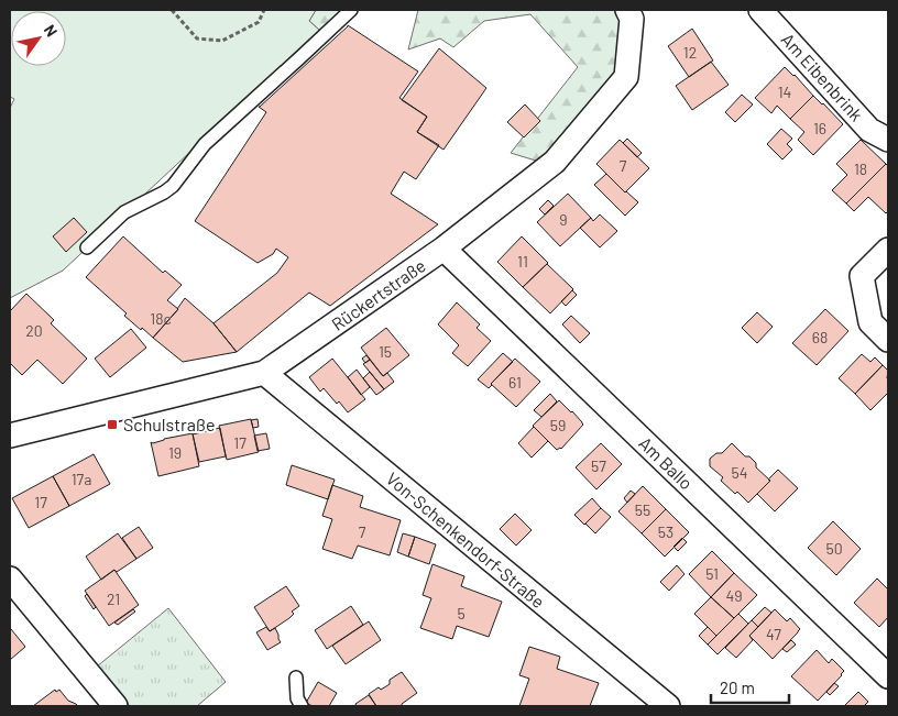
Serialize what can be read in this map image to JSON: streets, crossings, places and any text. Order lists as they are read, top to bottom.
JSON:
{
  "streets": {
    "street": [
      "Am Eibenbrink",
      "Rückertstraße",
      "Am Ballo",
      "Von-Schenkendorf-Straße"
    ]
  },
  "crossings": [
    ["Rückertstraße", "Am Ballo"],
    ["Rückertstraße", "Von-Schenkendorf-Straße"]
  ],
  "places": {
    "transit": ["Schulstraße"]
  },
  "house_numbers": [
    "12",
    "14",
    "16",
    "7",
    "18",
    "9",
    "11",
    "18c",
    "20",
    "68",
    "15",
    "61",
    "59",
    "17",
    "19",
    "57",
    "54",
    "17a",
    "17",
    "55",
    "7",
    "53",
    "50",
    "51",
    "49",
    "21",
    "5",
    "47"
  ],
  "scale_bar": "20 m",
  "north": "top right"
}
